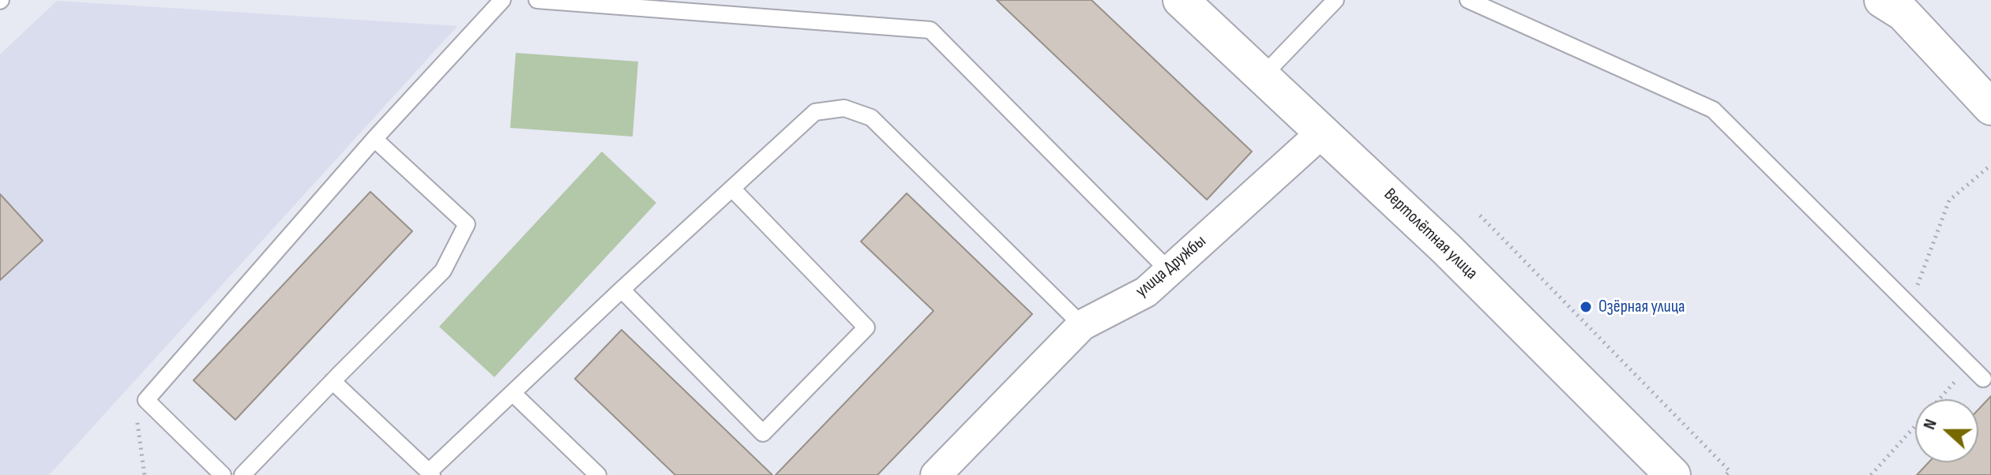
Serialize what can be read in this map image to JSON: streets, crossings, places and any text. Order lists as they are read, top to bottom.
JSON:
{
  "streets": {
    "street": ["Вертолётная улица", "улица Дружбы"]
  },
  "crossings": [
    ["Вертолётная улица", "улица Дружбы"]
  ],
  "places": ["Озёрная улица"],
  "north": "left"
}
